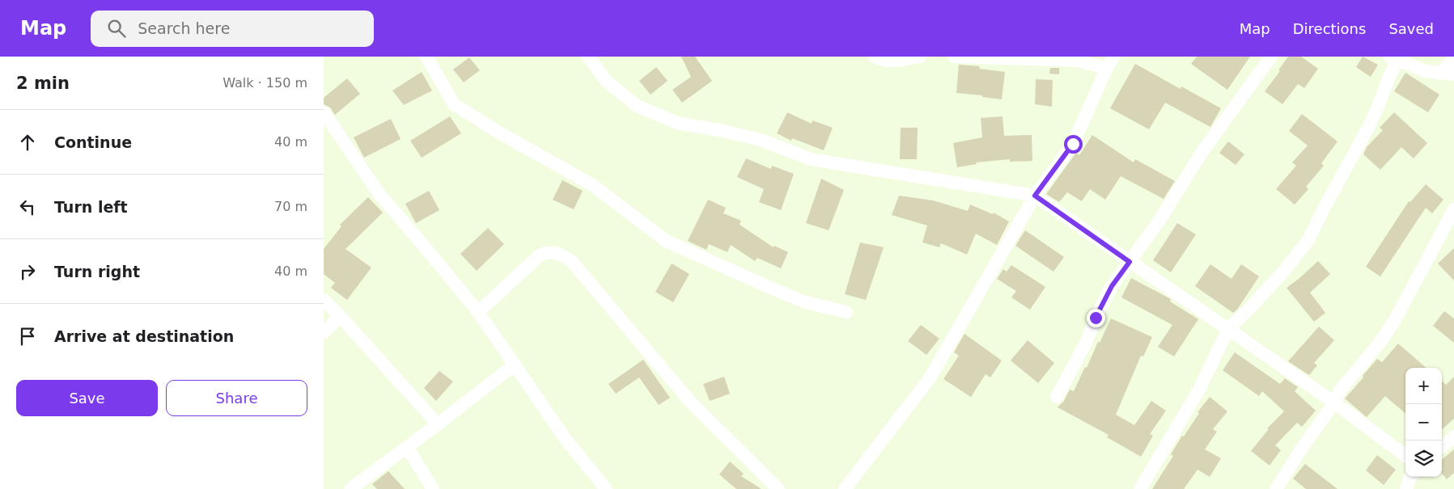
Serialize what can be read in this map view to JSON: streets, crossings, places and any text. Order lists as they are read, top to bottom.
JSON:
{
  "page": {
    "header": "Map",
    "search": "Search here",
    "nav": ["Map", "Directions", "Saved"],
    "heading": ["2 min", "Walk · 150 m"],
    "list": [
      ["Continue", "40 m"],
      ["Turn left", "70 m"],
      ["Turn right", "40 m"],
      "Arrive at destination"
    ],
    "buttons": ["Save", "Share"],
    "map_buttons": ["+", "−"]
  }
}
